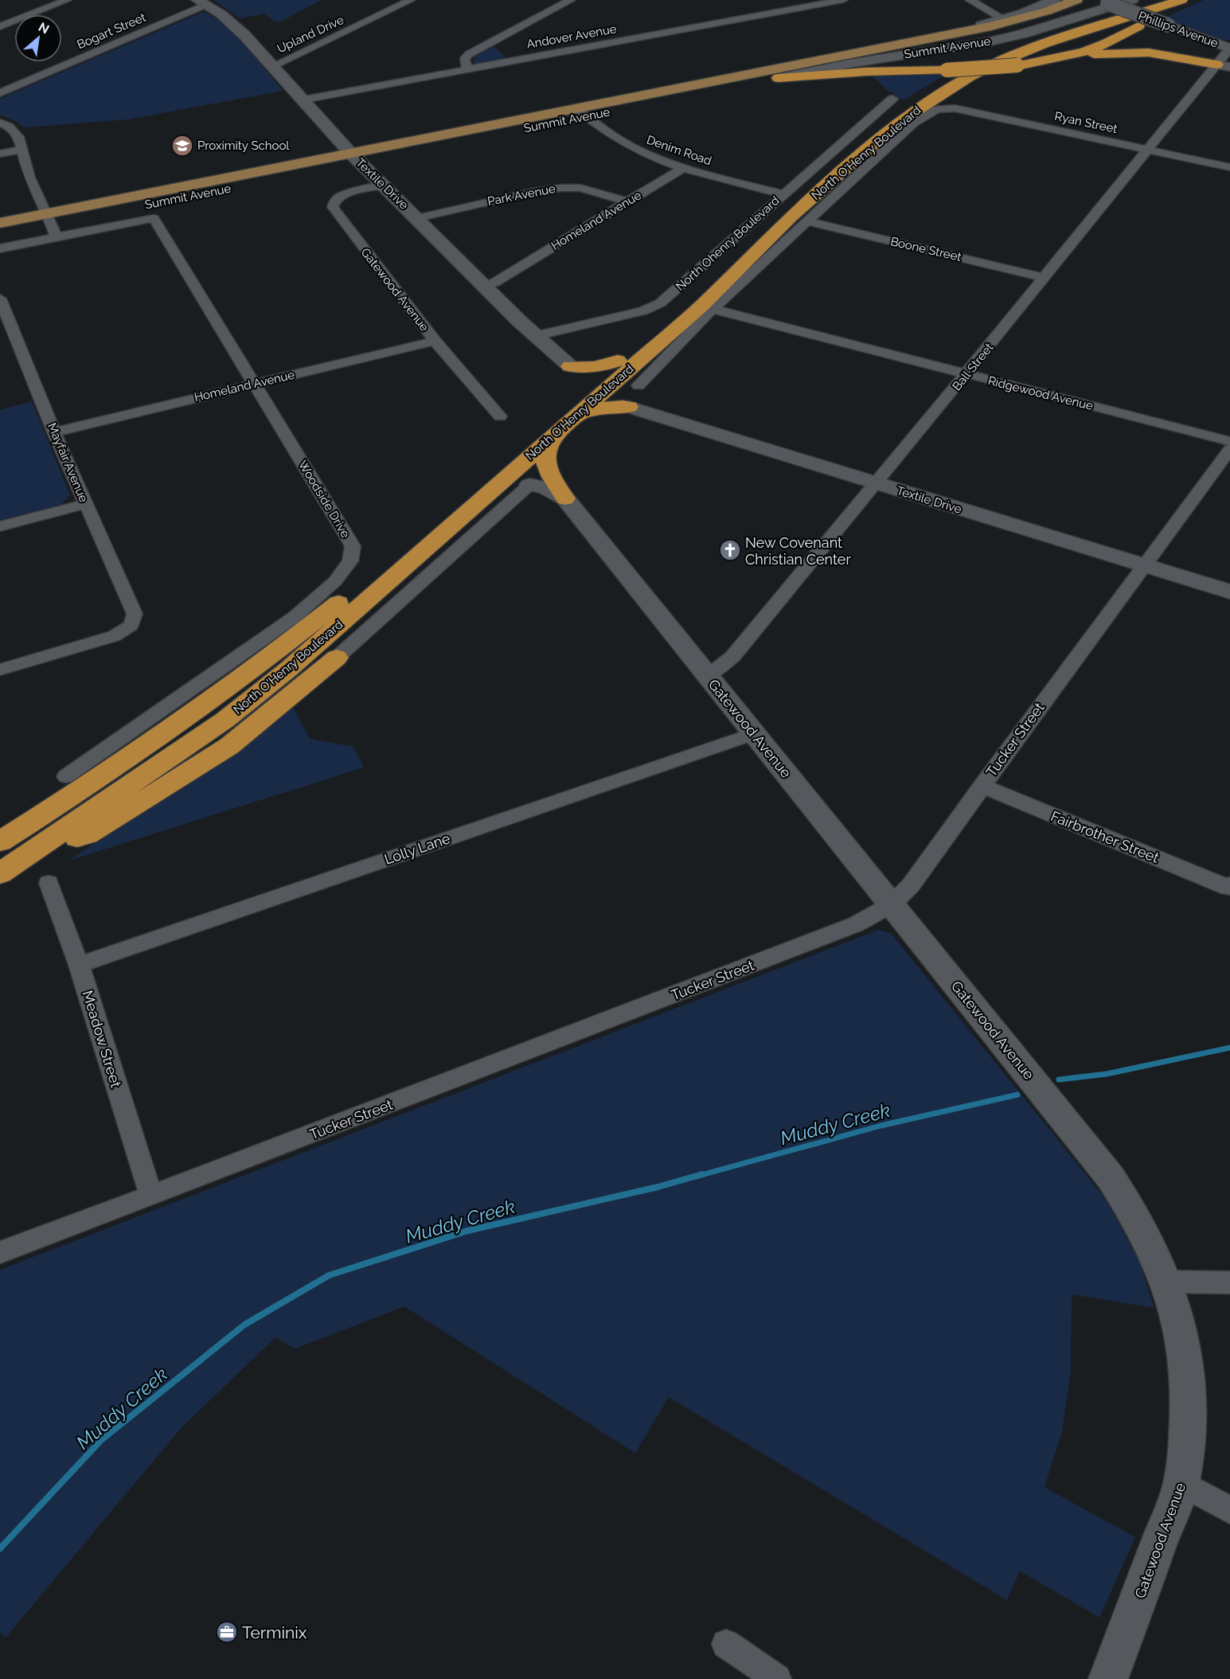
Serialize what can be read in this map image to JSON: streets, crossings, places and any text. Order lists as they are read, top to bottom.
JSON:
{
  "streets": {
    "highway": ["North O'Henry Boulevard"],
    "main road": ["Summit Avenue"],
    "street": [
      "Phillips Avenue",
      "Bogart Street",
      "Upland Drive",
      "Andover Avenue",
      "Ryan Street",
      "Denim Road",
      "Textile Drive",
      "Park Avenue",
      "Homeland Avenue",
      "North Ohenry Boulevard",
      "Boone Street",
      "Gatewood Avenue",
      "Ball Street",
      "Ridgewood Avenue",
      "Mayfair Avenue",
      "Woodside Drive",
      "Tucker Street",
      "Fairbrother Street",
      "Lolly Lane",
      "Meadow Street"
    ]
  },
  "crossings": [
    ["Phillips Avenue", "Ball Street"],
    ["Bogart Street", "Textile Drive"],
    ["Upland Drive", "Textile Drive"],
    ["Andover Avenue", "Textile Drive"],
    ["Summit Avenue", "Denim Road"],
    ["Summit Avenue", "Textile Drive"],
    ["Summit Avenue", "Woodside Drive"],
    ["Ryan Street", "Boone Street"],
    ["Ryan Street", "Ball Street"],
    ["Denim Road", "Homeland Avenue"],
    ["Denim Road", "North Ohenry Boulevard"],
    ["Textile Drive", "Park Avenue"],
    ["Textile Drive", "Homeland Avenue"],
    ["Textile Drive", "North Ohenry Boulevard"],
    ["Textile Drive", "Gatewood Avenue"],
    ["Textile Drive", "Ball Street"],
    ["Textile Drive", "Tucker Street"],
    ["Park Avenue", "Homeland Avenue"],
    ["Homeland Avenue", "Gatewood Avenue"],
    ["Homeland Avenue", "Mayfair Avenue"],
    ["Homeland Avenue", "Woodside Drive"],
    ["Boone Street", "Ball Street"],
    ["Gatewood Avenue", "Ball Street"],
    ["Gatewood Avenue", "Tucker Street"],
    ["Gatewood Avenue", "Lolly Lane"],
    ["Ball Street", "Ridgewood Avenue"],
    ["Tucker Street", "Fairbrother Street"],
    ["Tucker Street", "Meadow Street"],
    ["Lolly Lane", "Meadow Street"]
  ],
  "water": ["Muddy Creek"],
  "places": {
    "school or university": ["Proximity School"],
    "church": ["New Covenant Christian Center"],
    "office": ["Terminix"]
  },
  "north": "top right"
}
